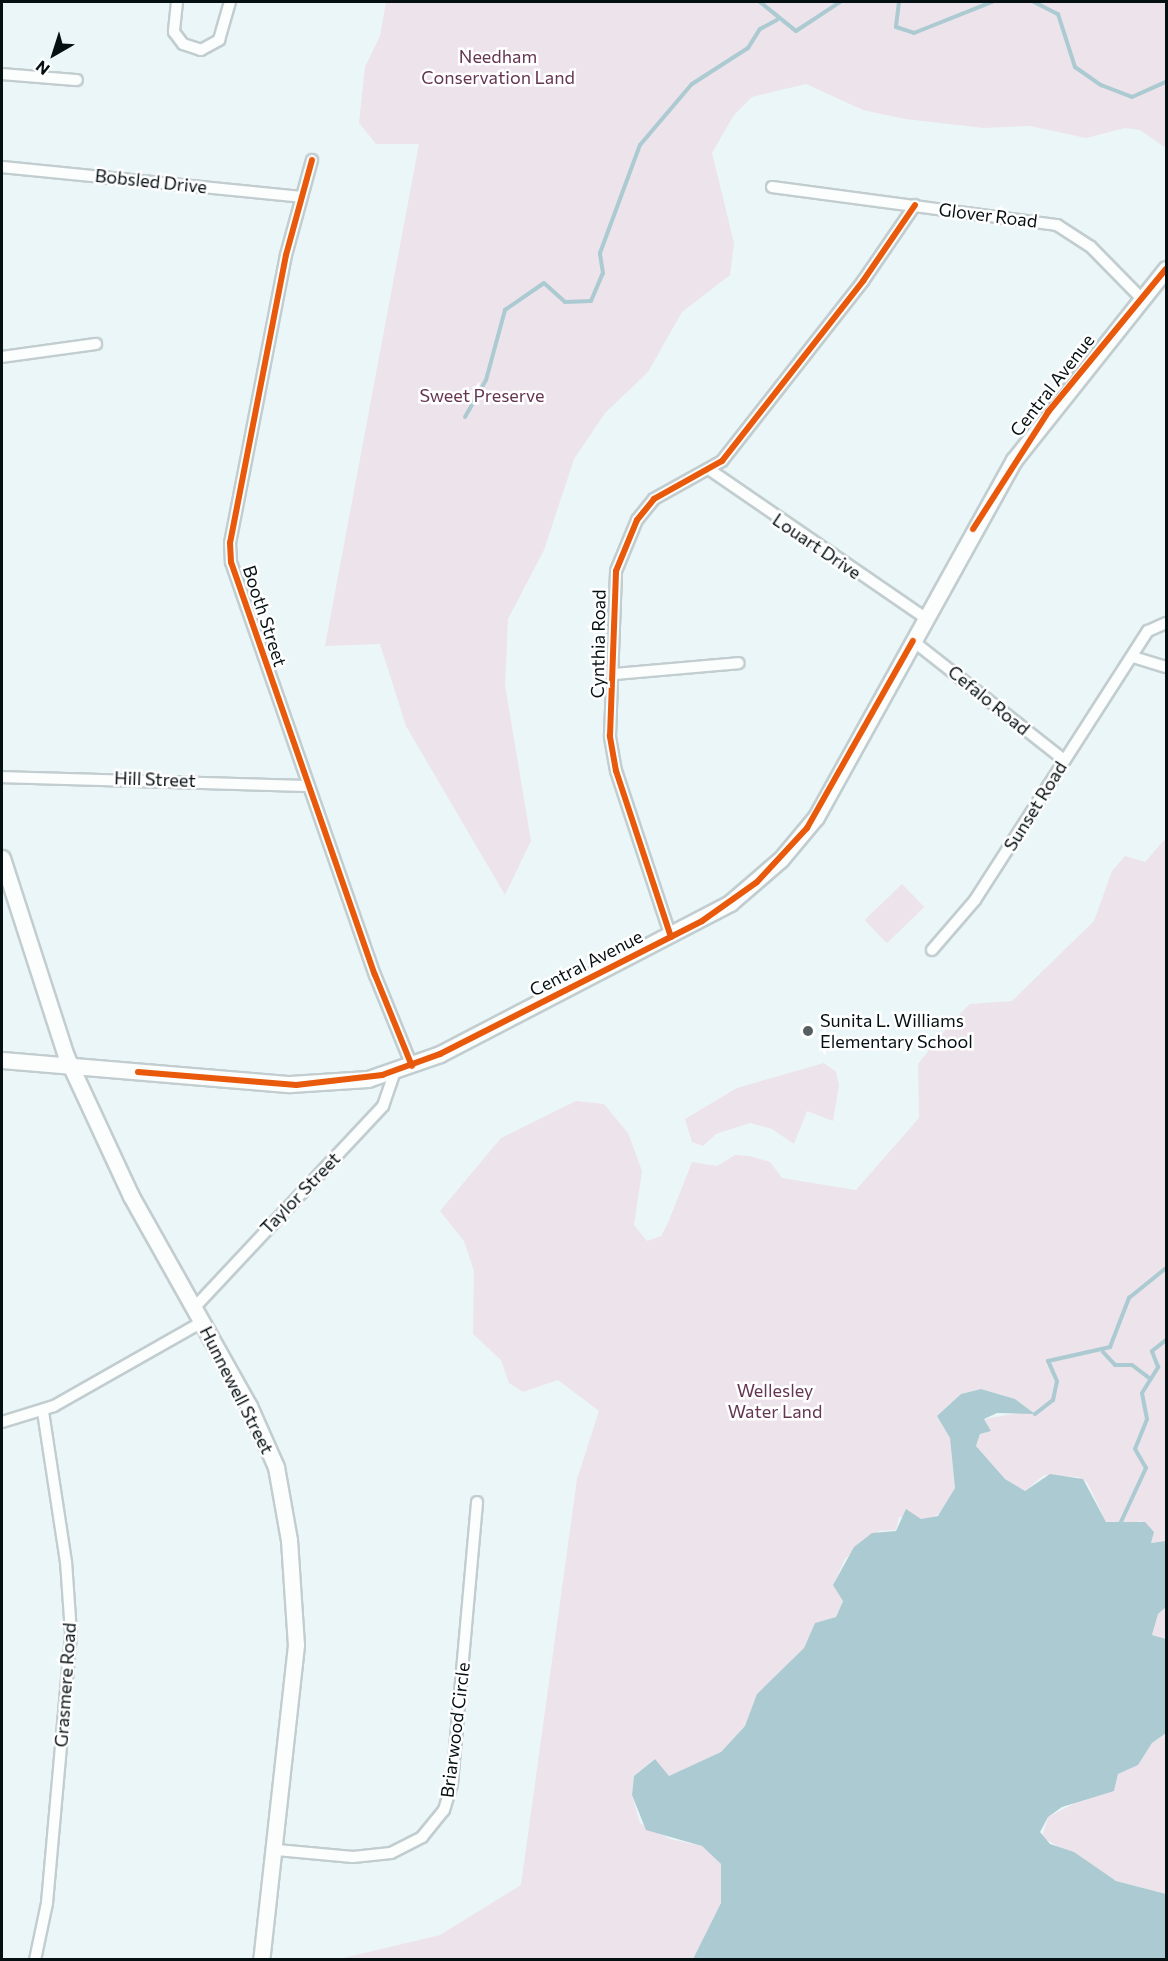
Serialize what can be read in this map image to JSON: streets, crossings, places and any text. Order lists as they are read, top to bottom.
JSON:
{
  "streets": {
    "main road": ["Central Avenue", "Hunnewell Street"],
    "street": [
      "Bobsled Drive",
      "Glover Road",
      "Louart Drive",
      "Booth Street",
      "Cynthia Road",
      "Cefalo Road",
      "Hill Street",
      "Sunset Road",
      "Taylor Street",
      "Grasmere Road",
      "Briarwood Circle"
    ]
  },
  "crossings": [
    ["Bobsled Drive", "Booth Street"],
    ["Glover Road", "Central Avenue"],
    ["Glover Road", "Cynthia Road"],
    ["Central Avenue", "Louart Drive"],
    ["Central Avenue", "Booth Street"],
    ["Central Avenue", "Cynthia Road"],
    ["Central Avenue", "Cefalo Road"],
    ["Central Avenue", "Taylor Street"],
    ["Central Avenue", "Hunnewell Street"],
    ["Louart Drive", "Cynthia Road"],
    ["Booth Street", "Hill Street"],
    ["Cefalo Road", "Sunset Road"],
    ["Taylor Street", "Hunnewell Street"],
    ["Hunnewell Street", "Briarwood Circle"]
  ],
  "parks": ["Needham Conservation Land", "Sweet Preserve", "Wellesley Water Land"],
  "places": ["Sunita L. Williams Elementary School"],
  "north": "bottom left"
}
